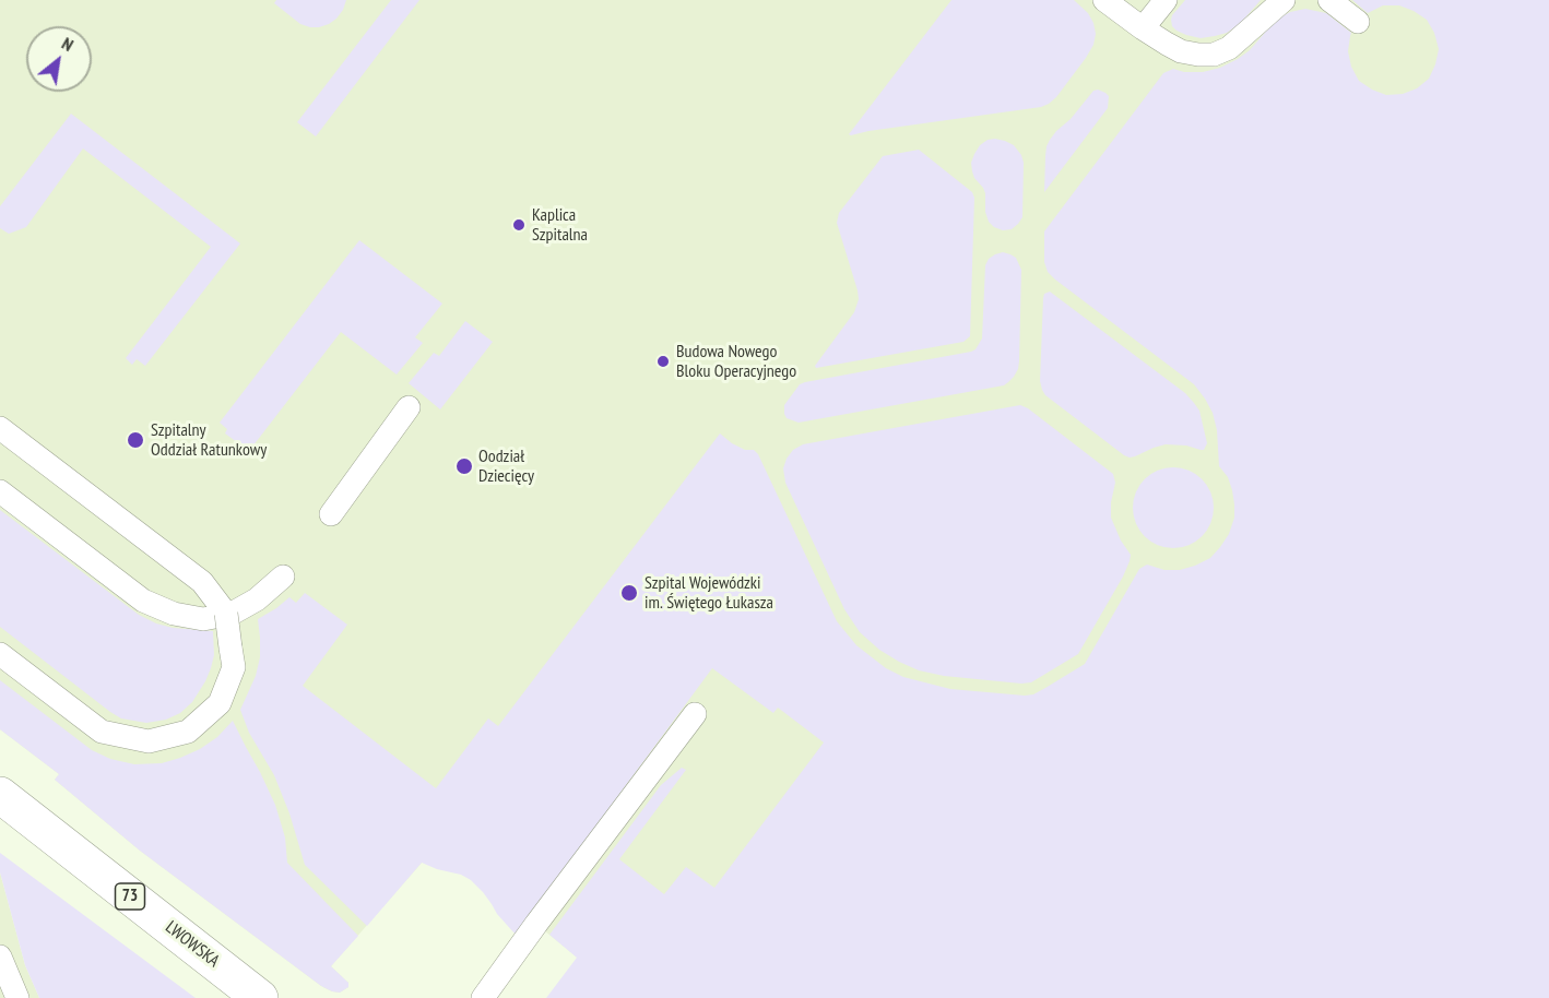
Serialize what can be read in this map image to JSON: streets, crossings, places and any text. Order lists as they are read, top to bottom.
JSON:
{
  "streets": {
    "main road": ["73", "LWOWSKA"]
  },
  "places": [
    "Kaplica Szpitalna",
    "Budowa Nowego Bloku Operacyjnego",
    "Szpitalny Oddział Ratunkowy",
    "Oodział Dziecięcy",
    "Szpital Wojewódzki im. Świętego Łukasza"
  ],
  "north": "top right"
}
